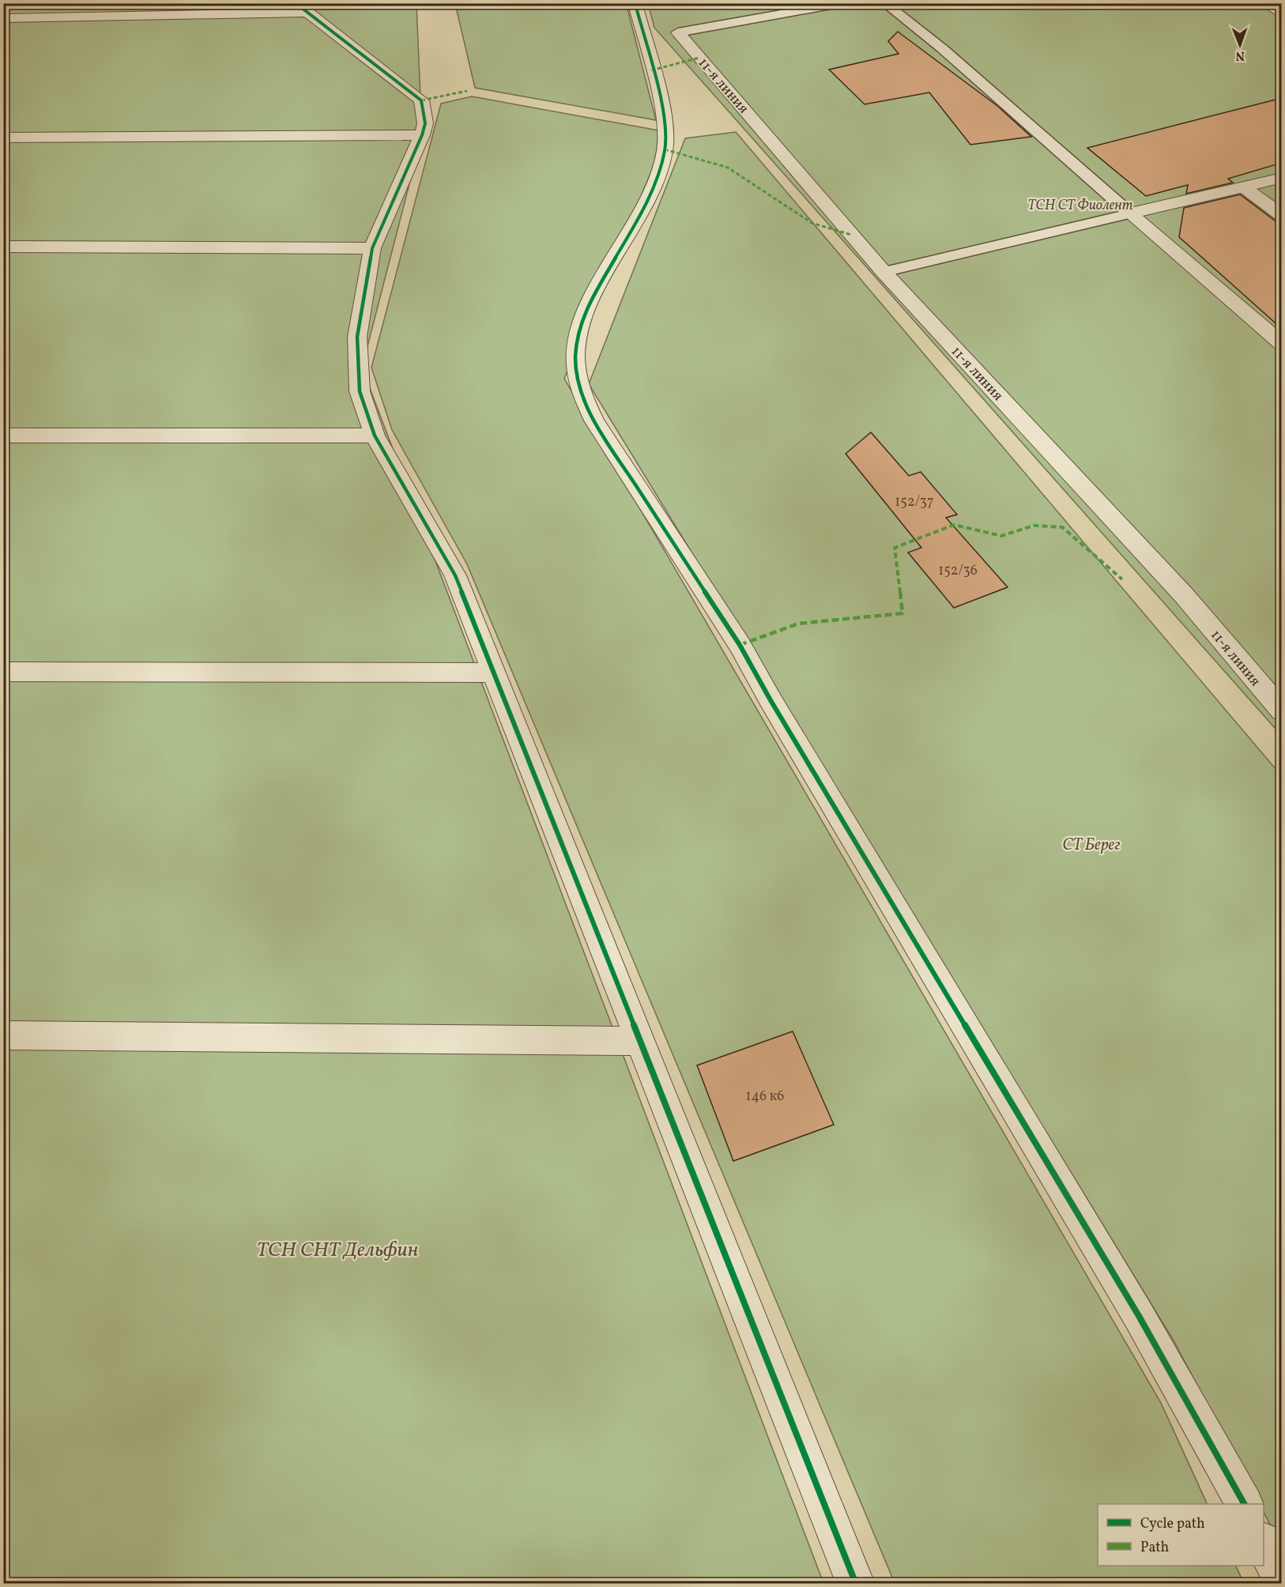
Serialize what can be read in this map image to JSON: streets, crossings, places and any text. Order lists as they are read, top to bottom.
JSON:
{
  "streets": {
    "street": ["11-я линия"]
  },
  "parks": ["ТСН СТ Фиолент", "СТ Берег", "ТСН СНТ Дельфин"],
  "house_numbers": ["152/37", "152/36", "146 к6"],
  "legend": ["Cycle path", "Path"],
  "north": "bottom"
}
